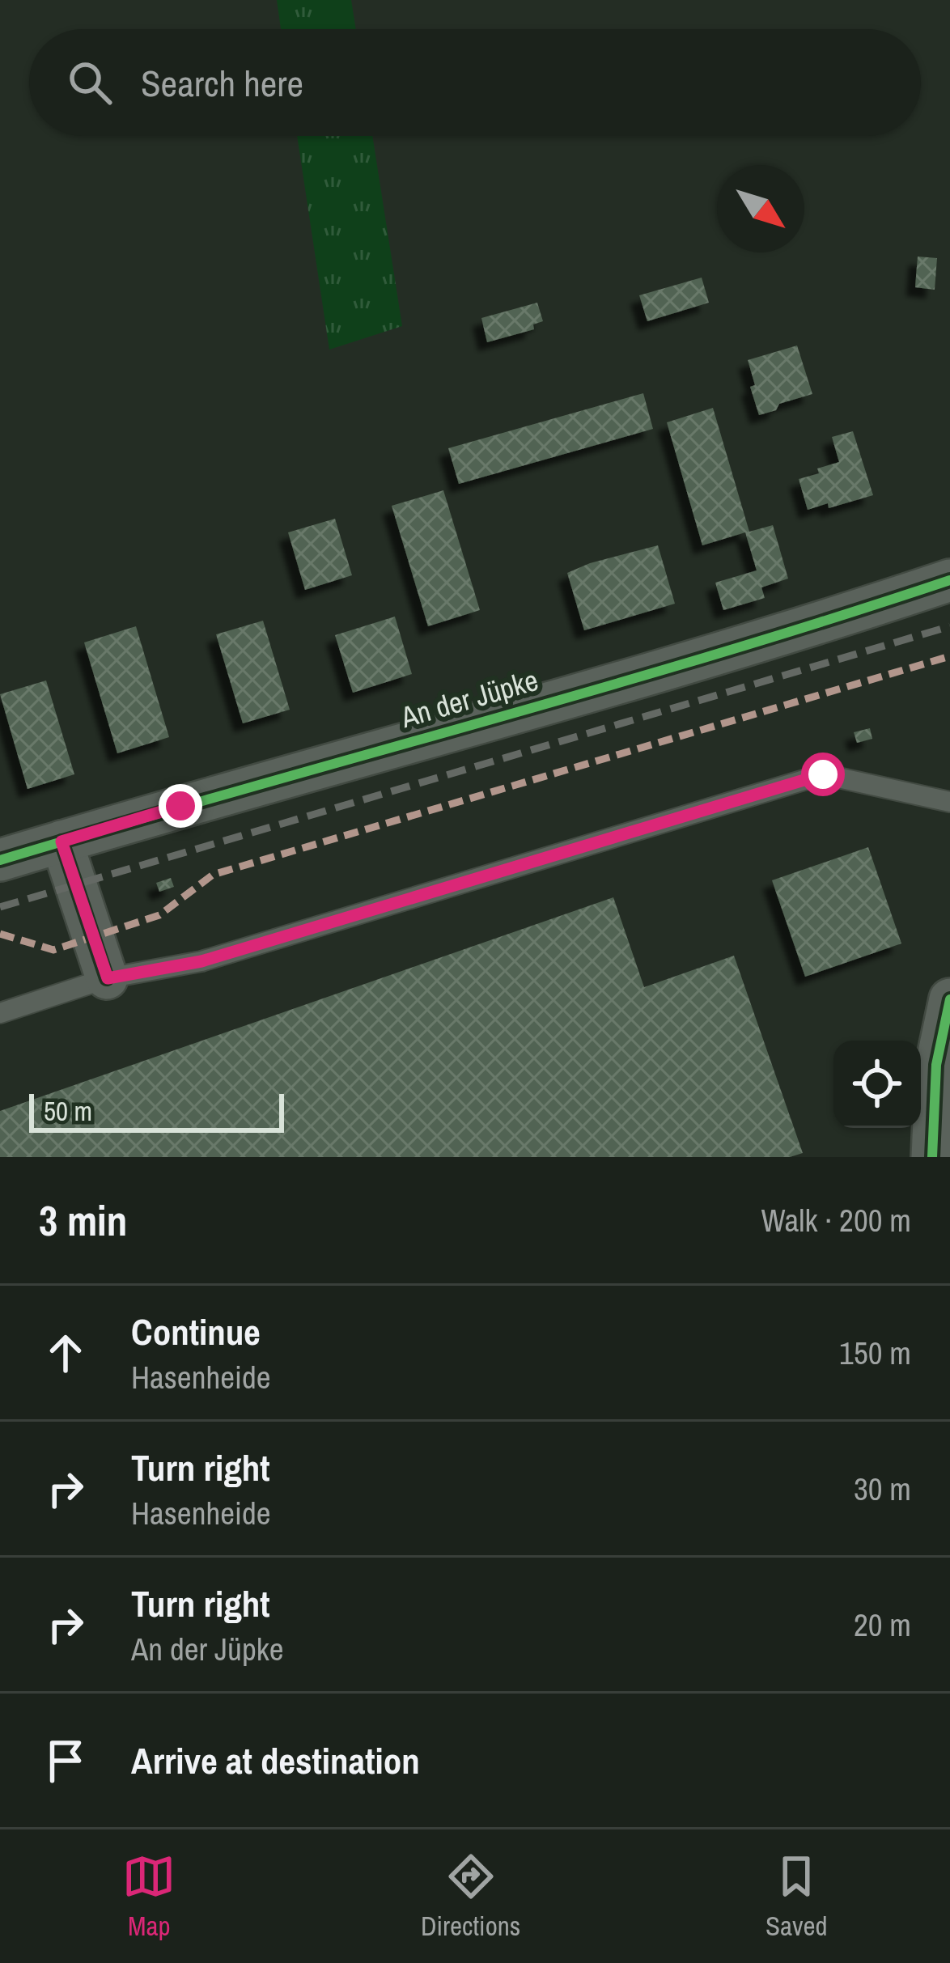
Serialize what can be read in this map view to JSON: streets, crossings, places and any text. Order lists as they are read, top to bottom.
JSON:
{
  "streets": {
    "street": ["An der Jüpke"]
  },
  "scale_bar": "50 m",
  "north": "bottom right",
  "page": {
    "search": "Search here",
    "scale": "50 m",
    "heading": ["3 min", "Walk · 200 m"],
    "list": [
      ["Continue", "Hasenheide", "150 m"],
      ["Turn right", "Hasenheide", "30 m"],
      ["Turn right", "An der Jüpke", "20 m"],
      "Arrive at destination"
    ],
    "nav": ["Map", "Directions", "Saved"]
  }
}
